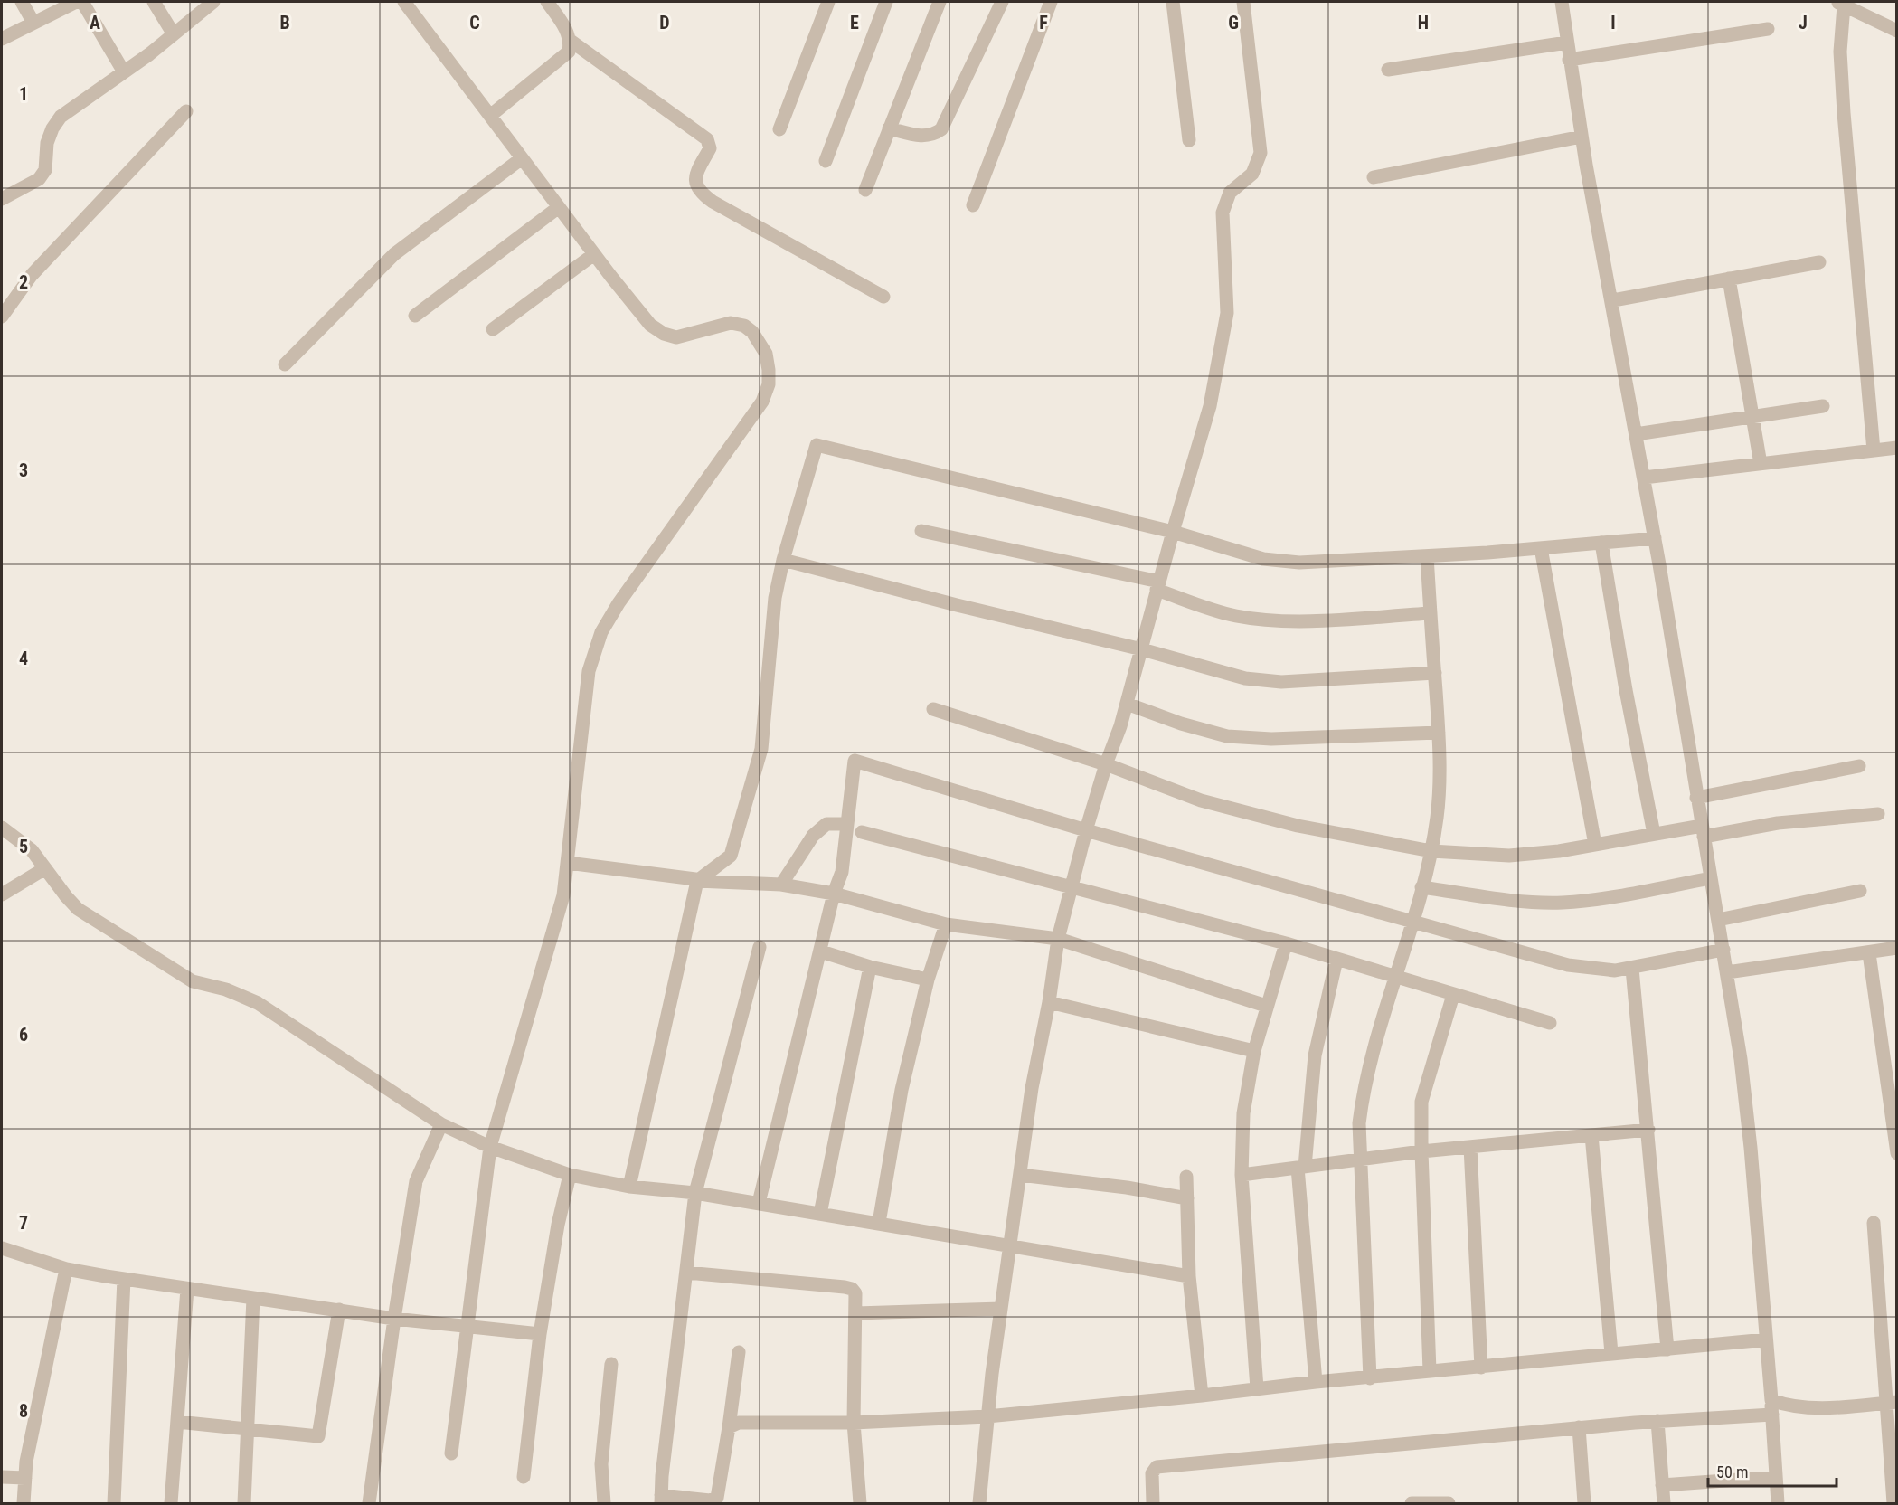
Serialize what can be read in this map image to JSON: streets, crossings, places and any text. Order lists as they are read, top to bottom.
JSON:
{
  "scale_bar": "50 m",
  "grid": {
    "columns": [
      "A",
      "B",
      "C",
      "D",
      "E",
      "F",
      "G",
      "H",
      "I",
      "J"
    ],
    "rows": [
      "1",
      "2",
      "3",
      "4",
      "5",
      "6",
      "7",
      "8"
    ]
  }
}
